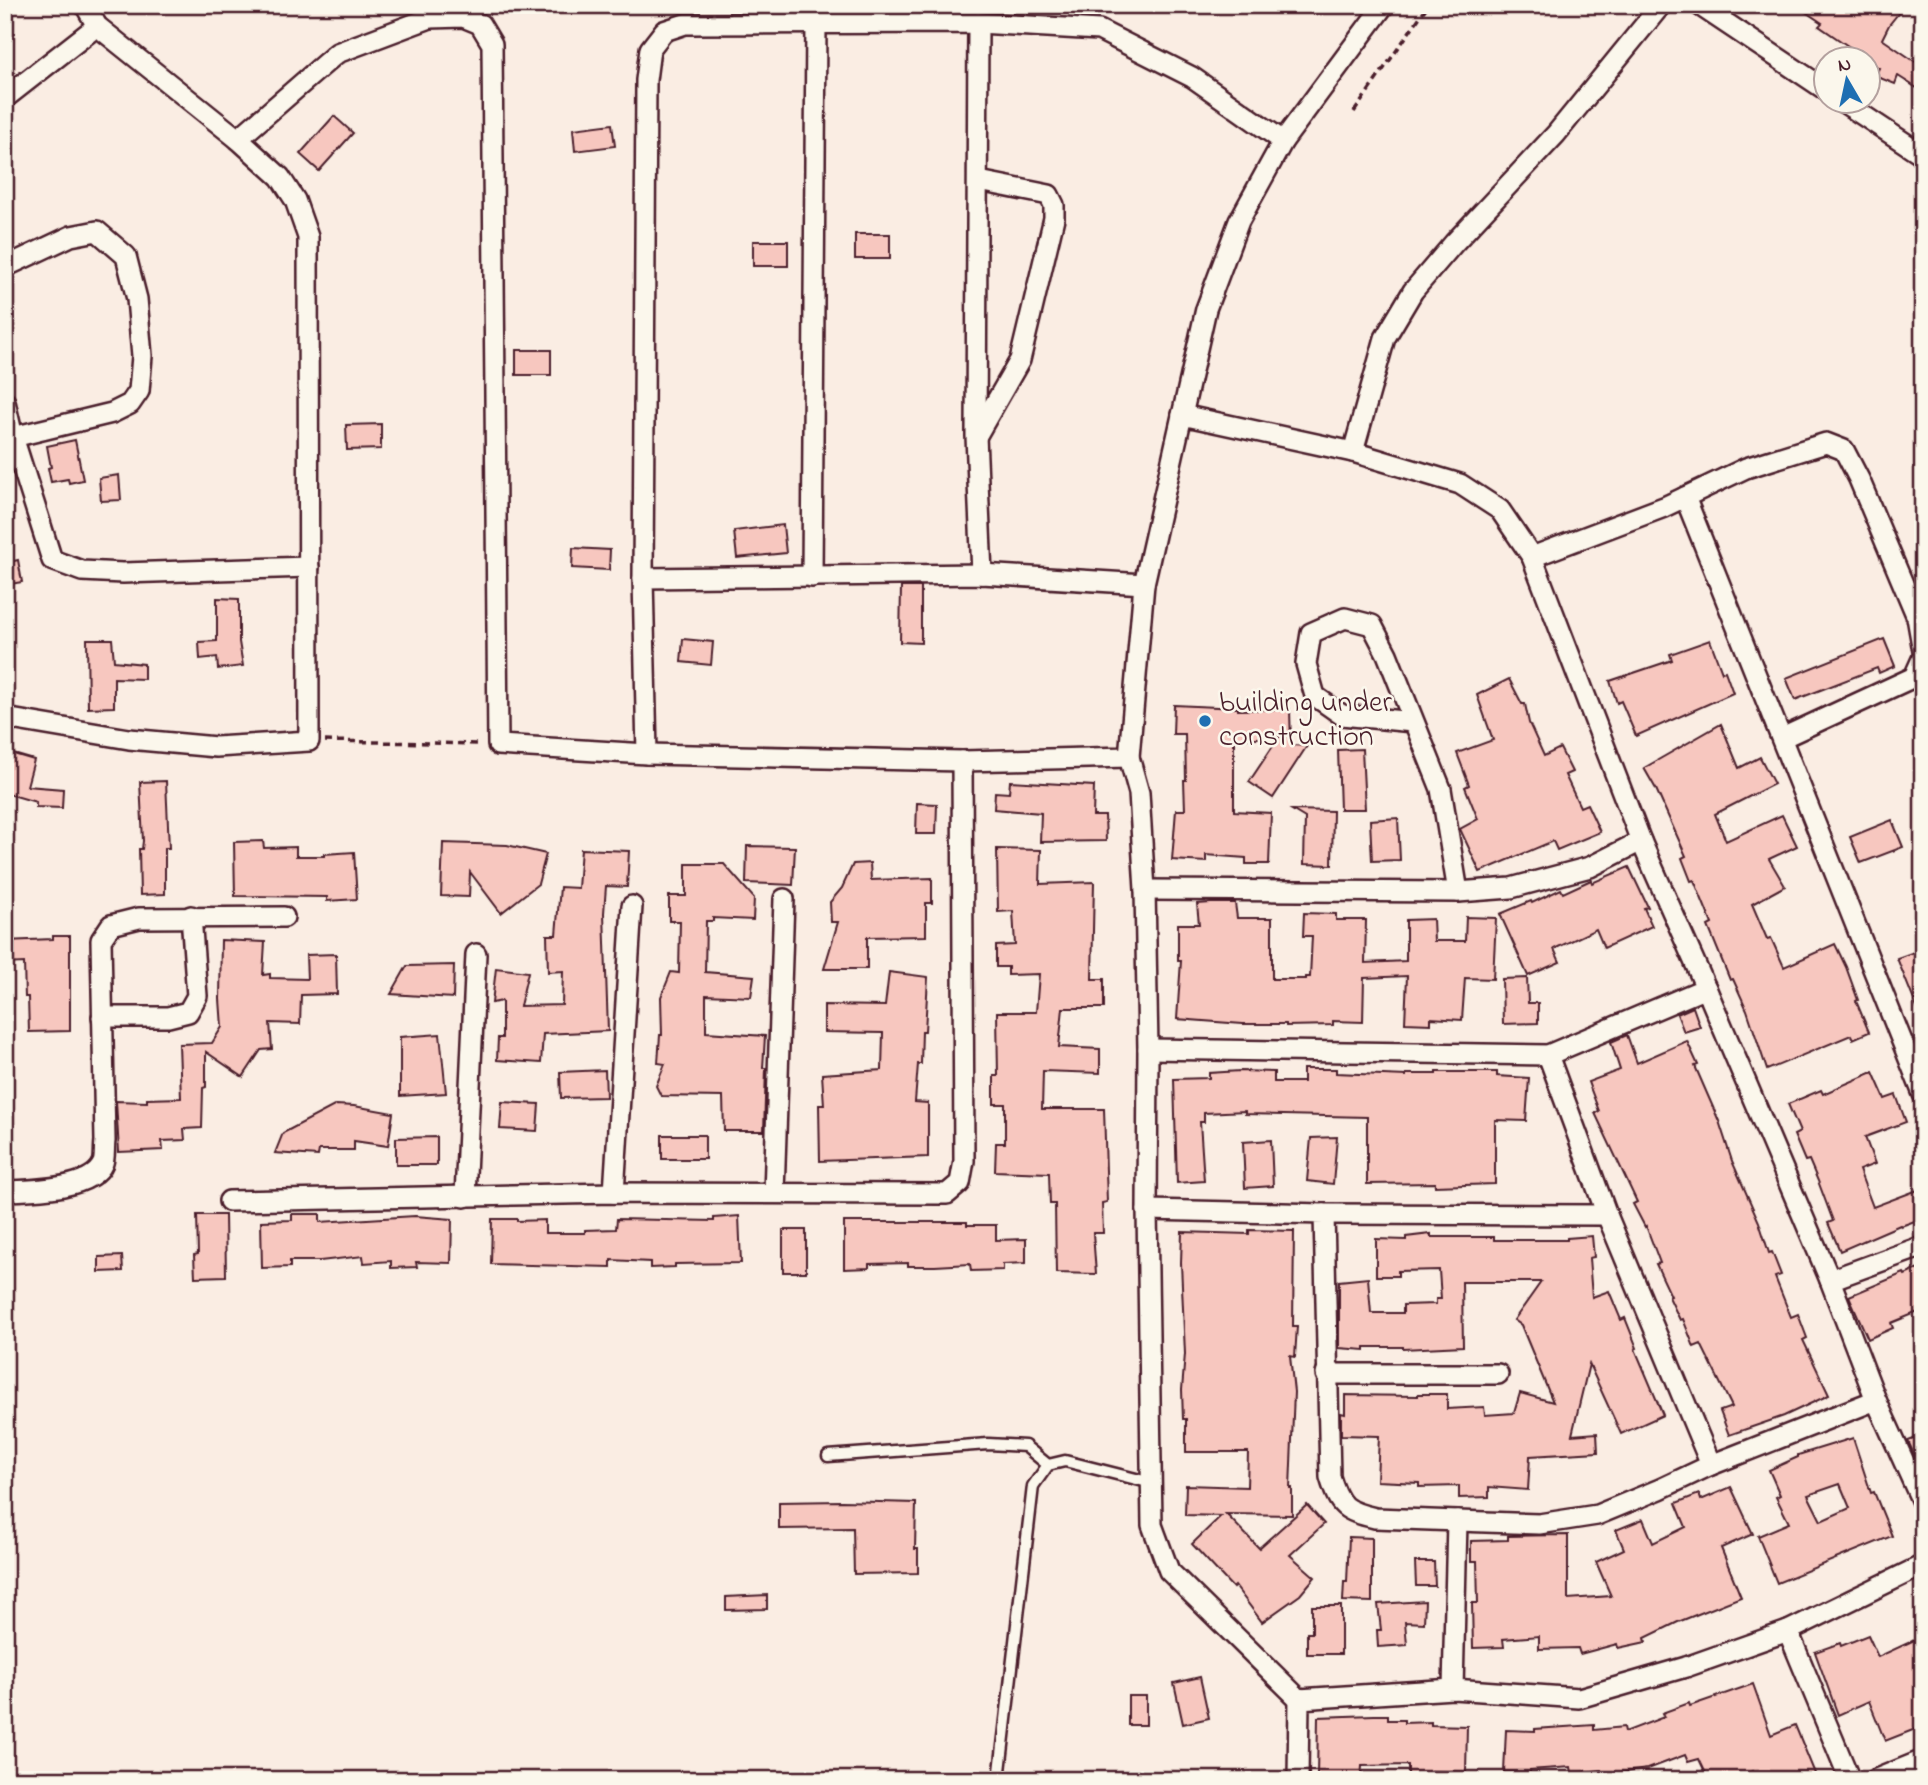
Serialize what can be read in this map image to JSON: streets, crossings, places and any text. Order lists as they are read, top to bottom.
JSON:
{
  "places": ["building under construction"],
  "north": "top"
}
